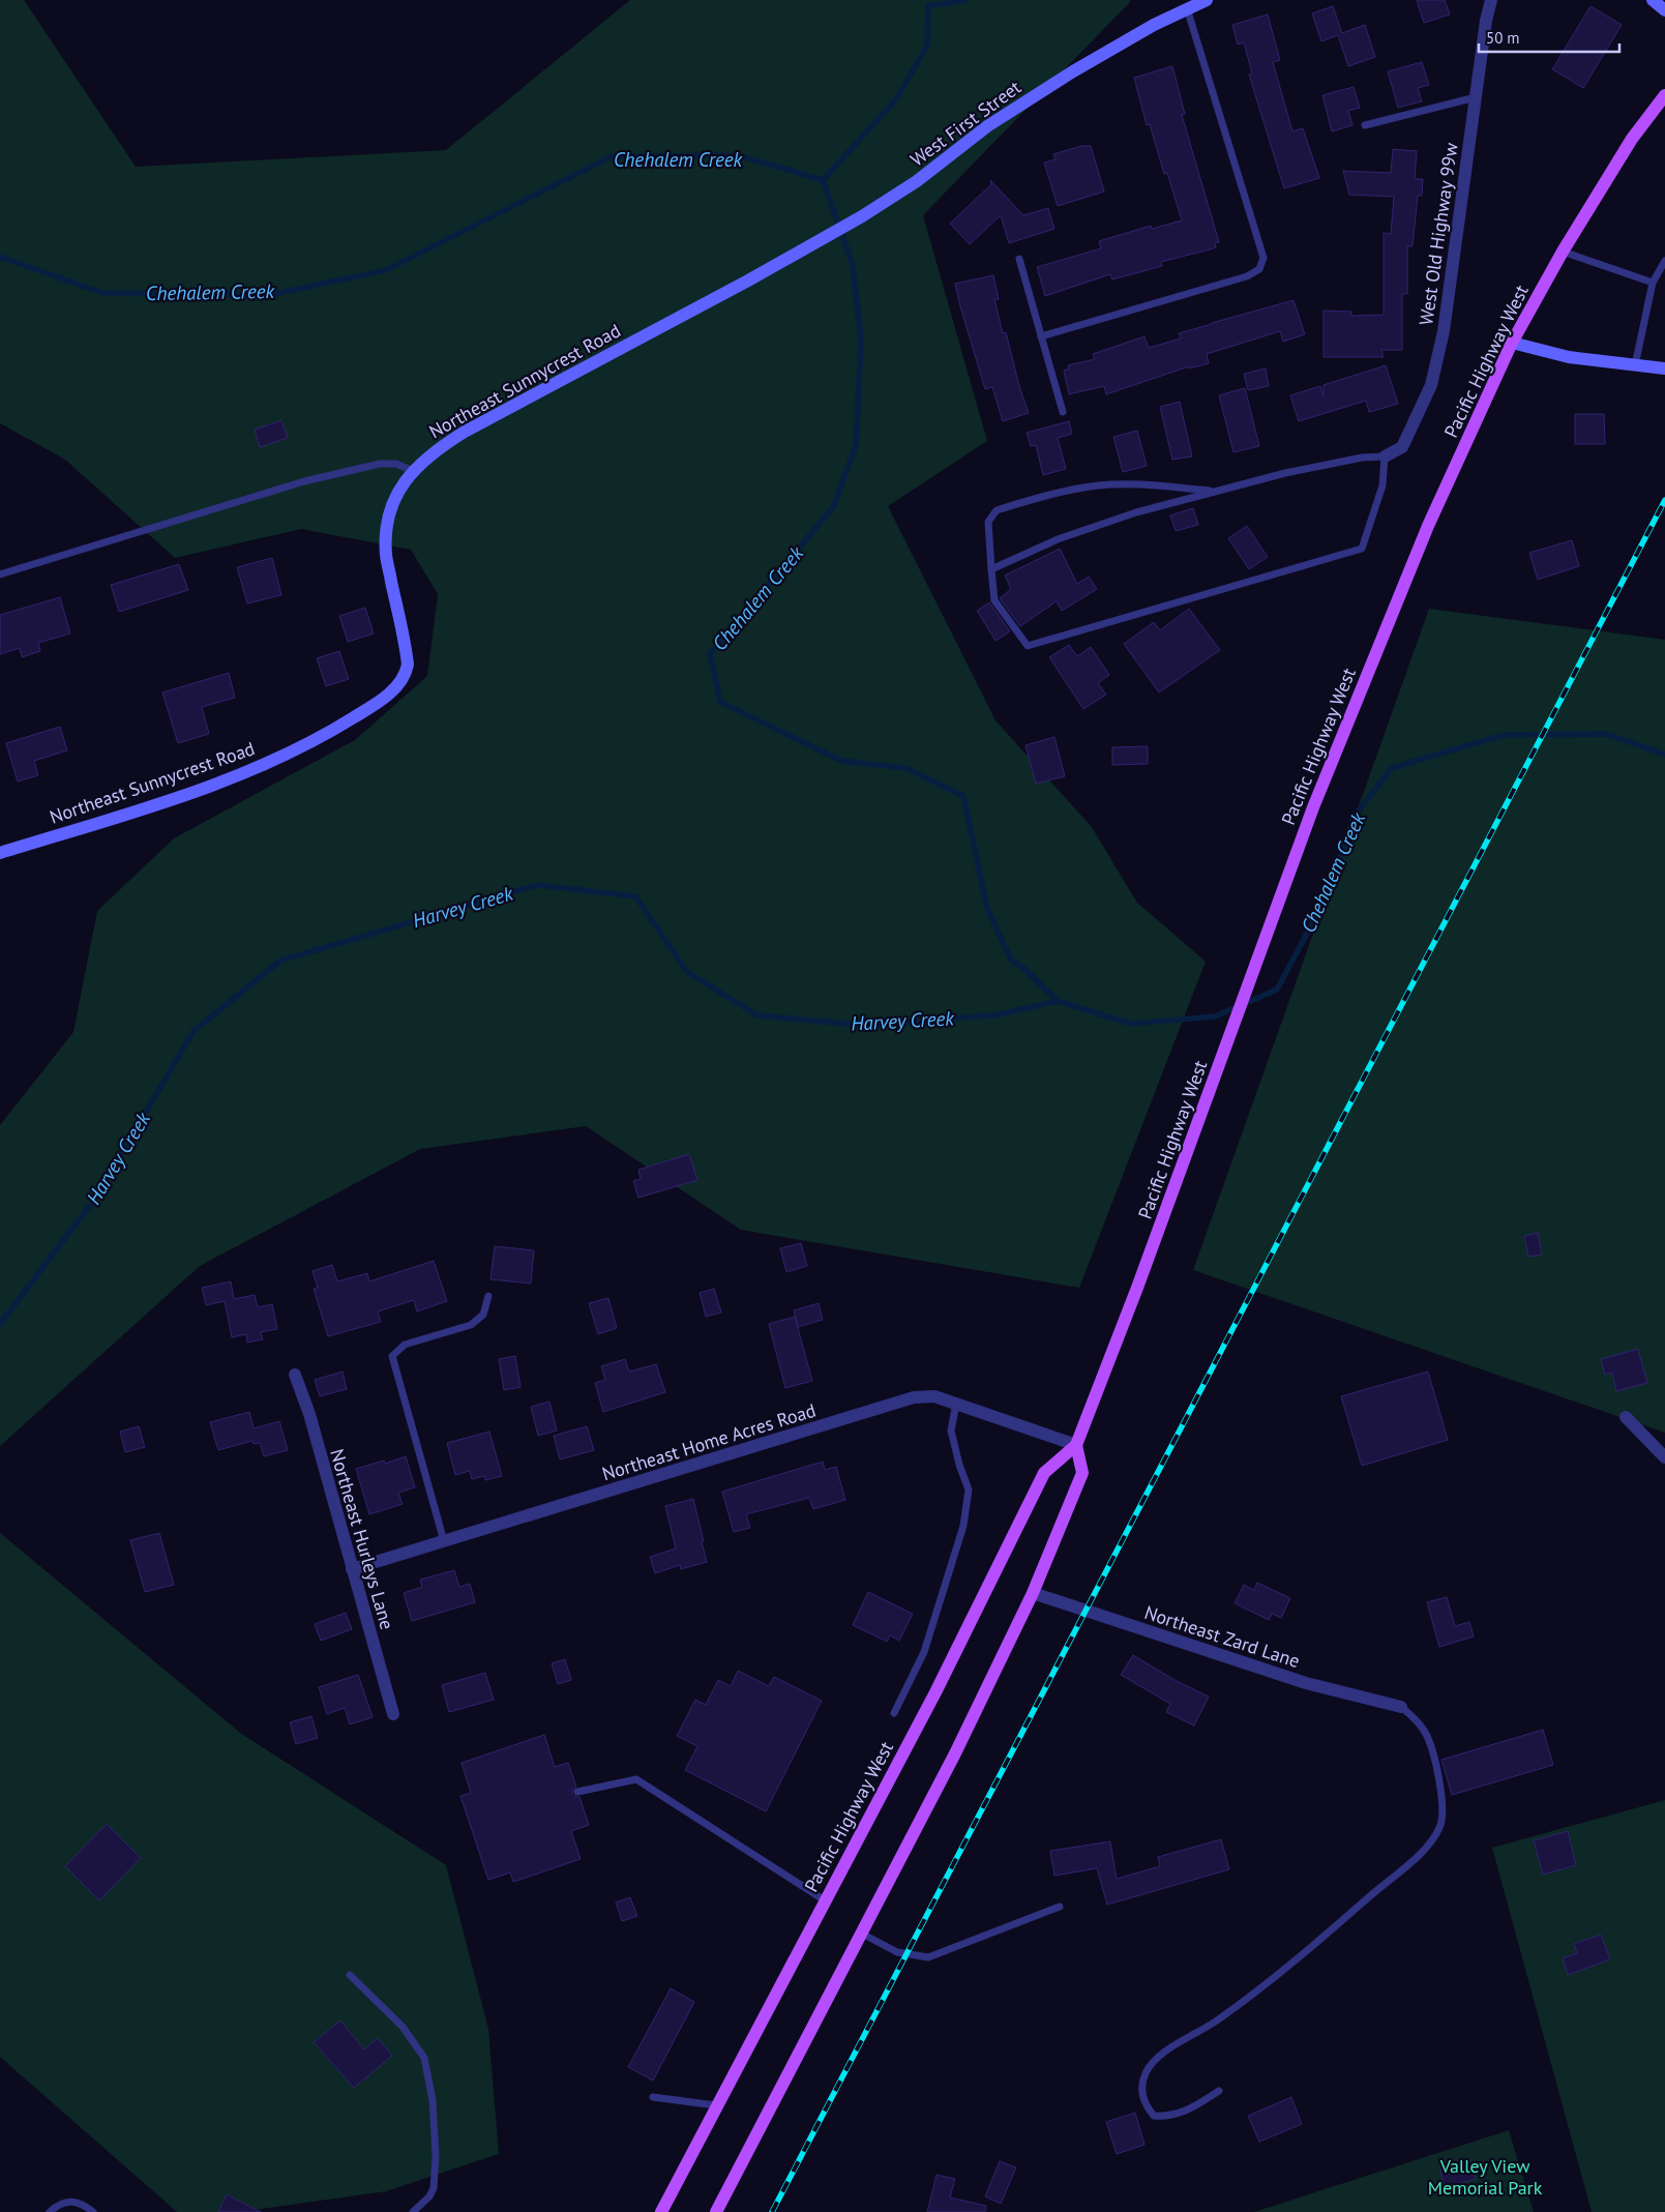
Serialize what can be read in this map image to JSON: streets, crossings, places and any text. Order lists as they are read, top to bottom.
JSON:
{
  "streets": {
    "main road": ["Pacific Highway West"],
    "street": [
      "West First Street",
      "West Old Highway 99w",
      "Northeast Sunnycrest Road",
      "Northeast Home Acres Road",
      "Northeast Hurleys Lane",
      "Northeast Zard Lane"
    ]
  },
  "crossings": [
    ["West First Street", "Northeast Sunnycrest Road"],
    ["Pacific Highway West", "Northeast Home Acres Road"],
    ["Northeast Home Acres Road", "Northeast Hurleys Lane"]
  ],
  "water": ["Chehalem Creek", "Harvey Creek"],
  "parks": ["Valley View Memorial Park"],
  "scale_bar": "50 m"
}
